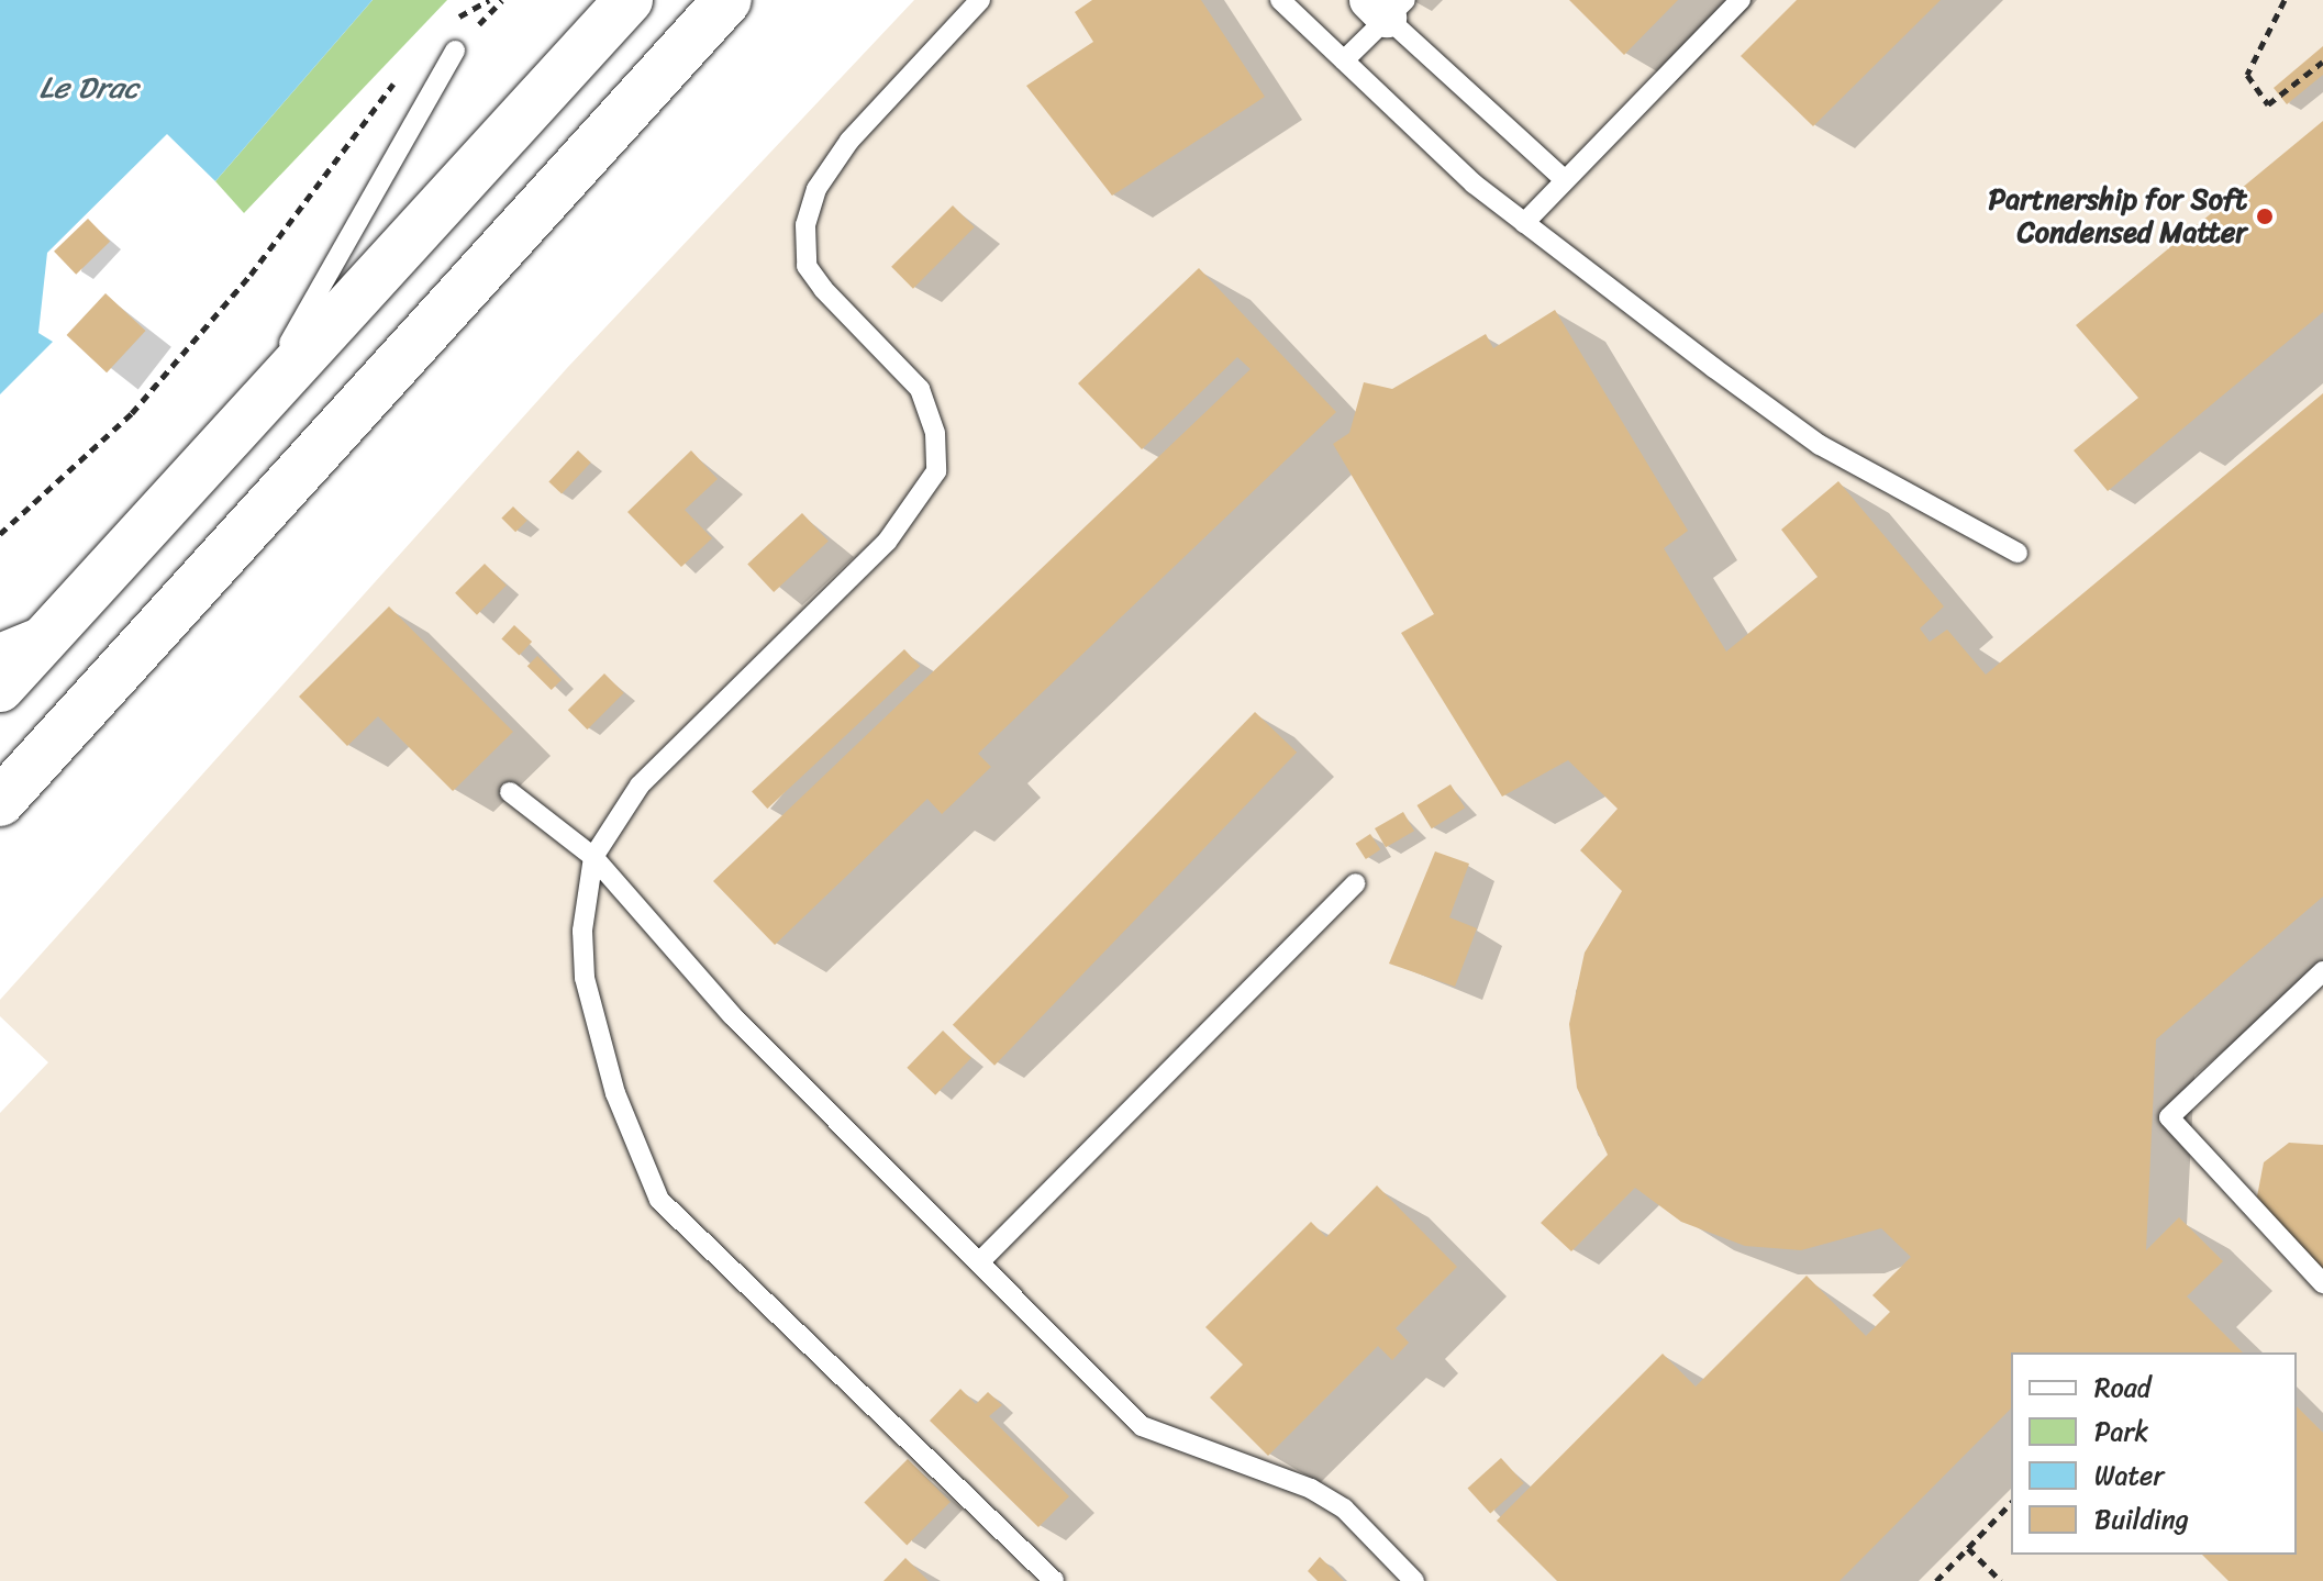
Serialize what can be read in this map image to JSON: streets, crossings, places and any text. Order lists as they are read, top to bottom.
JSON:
{
  "water": ["Le Drac"],
  "places": ["Partnership for Soft Condensed Matter"],
  "legend": [
    "Road",
    "Park",
    "Water",
    "Building"
  ]
}
